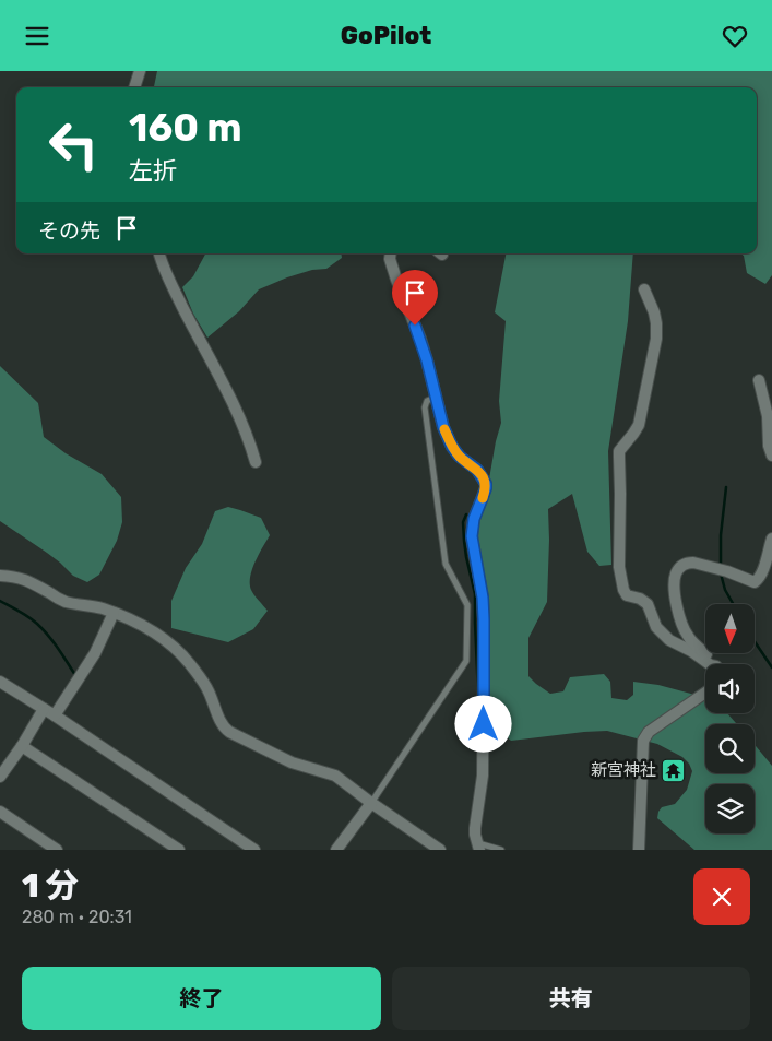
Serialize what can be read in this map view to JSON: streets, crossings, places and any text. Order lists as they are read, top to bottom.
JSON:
{
  "places": {
    "temple": ["新宮神社"]
  },
  "north": "bottom",
  "page": {
    "header": "GoPilot",
    "turn": ["160 m", "左折"],
    "then": "その先",
    "heading": ["1 分", "280 m · 20:31"],
    "buttons": ["終了", "共有"]
  }
}
